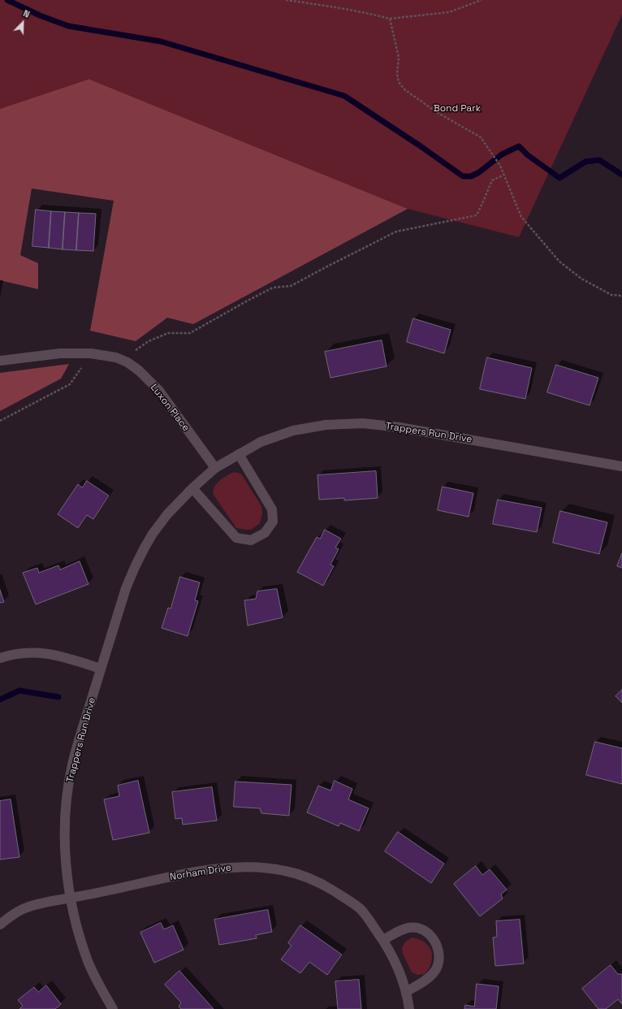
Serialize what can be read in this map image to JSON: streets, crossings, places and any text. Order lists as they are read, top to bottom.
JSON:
{
  "streets": {
    "street": ["Luxon Place", "Trappers Run Drive", "Norham Drive"]
  },
  "crossings": [
    ["Luxon Place", "Trappers Run Drive"],
    ["Trappers Run Drive", "Norham Drive"]
  ],
  "parks": ["Bond Park"],
  "north": "top right"
}
